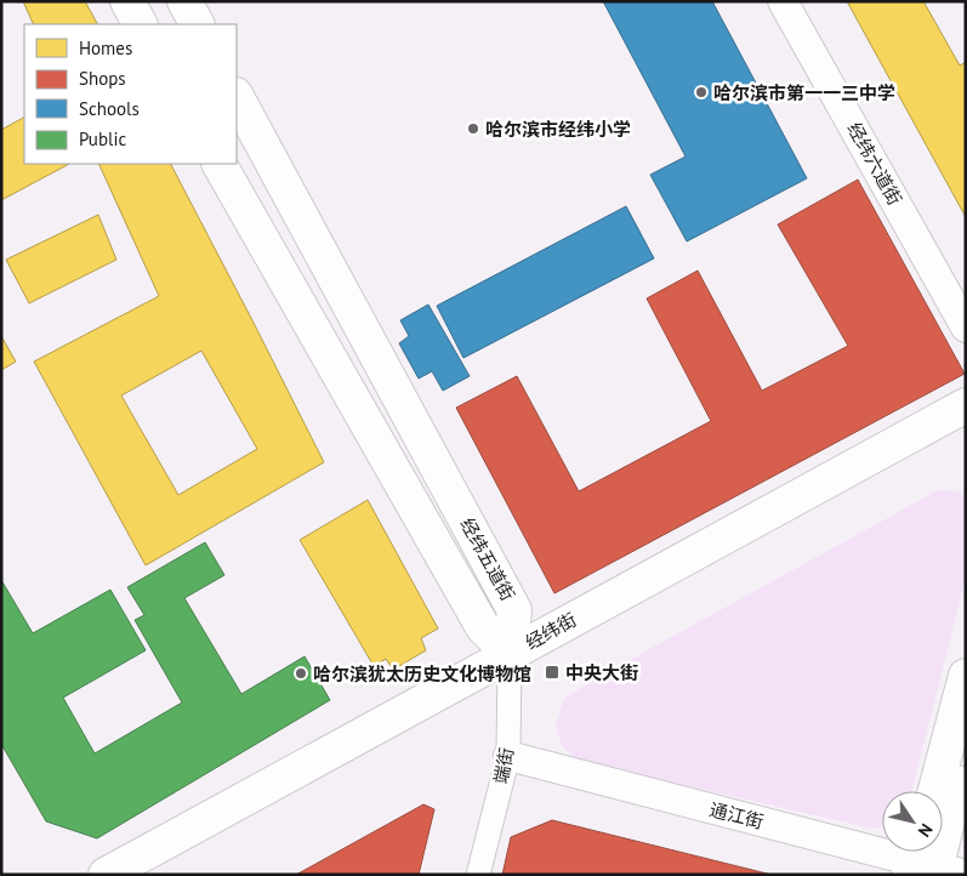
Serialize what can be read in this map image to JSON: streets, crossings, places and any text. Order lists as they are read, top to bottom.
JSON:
{
  "streets": {
    "main road": ["经纬五道街", "经纬街"],
    "street": ["经纬六道街", "端街", "通江街"]
  },
  "crossings": [
    ["经纬五道街", "经纬街"],
    ["经纬五道街", "端街"],
    ["经纬街", "端街"],
    ["端街", "通江街"]
  ],
  "places": {
    "other": ["哈尔滨市第一一三中学", "哈尔滨市经纬小学", "哈尔滨犹太历史文化博物馆"],
    "transit": ["中央大街"]
  },
  "legend": [
    "Homes",
    "Shops",
    "Schools",
    "Public"
  ],
  "north": "bottom right"
}
